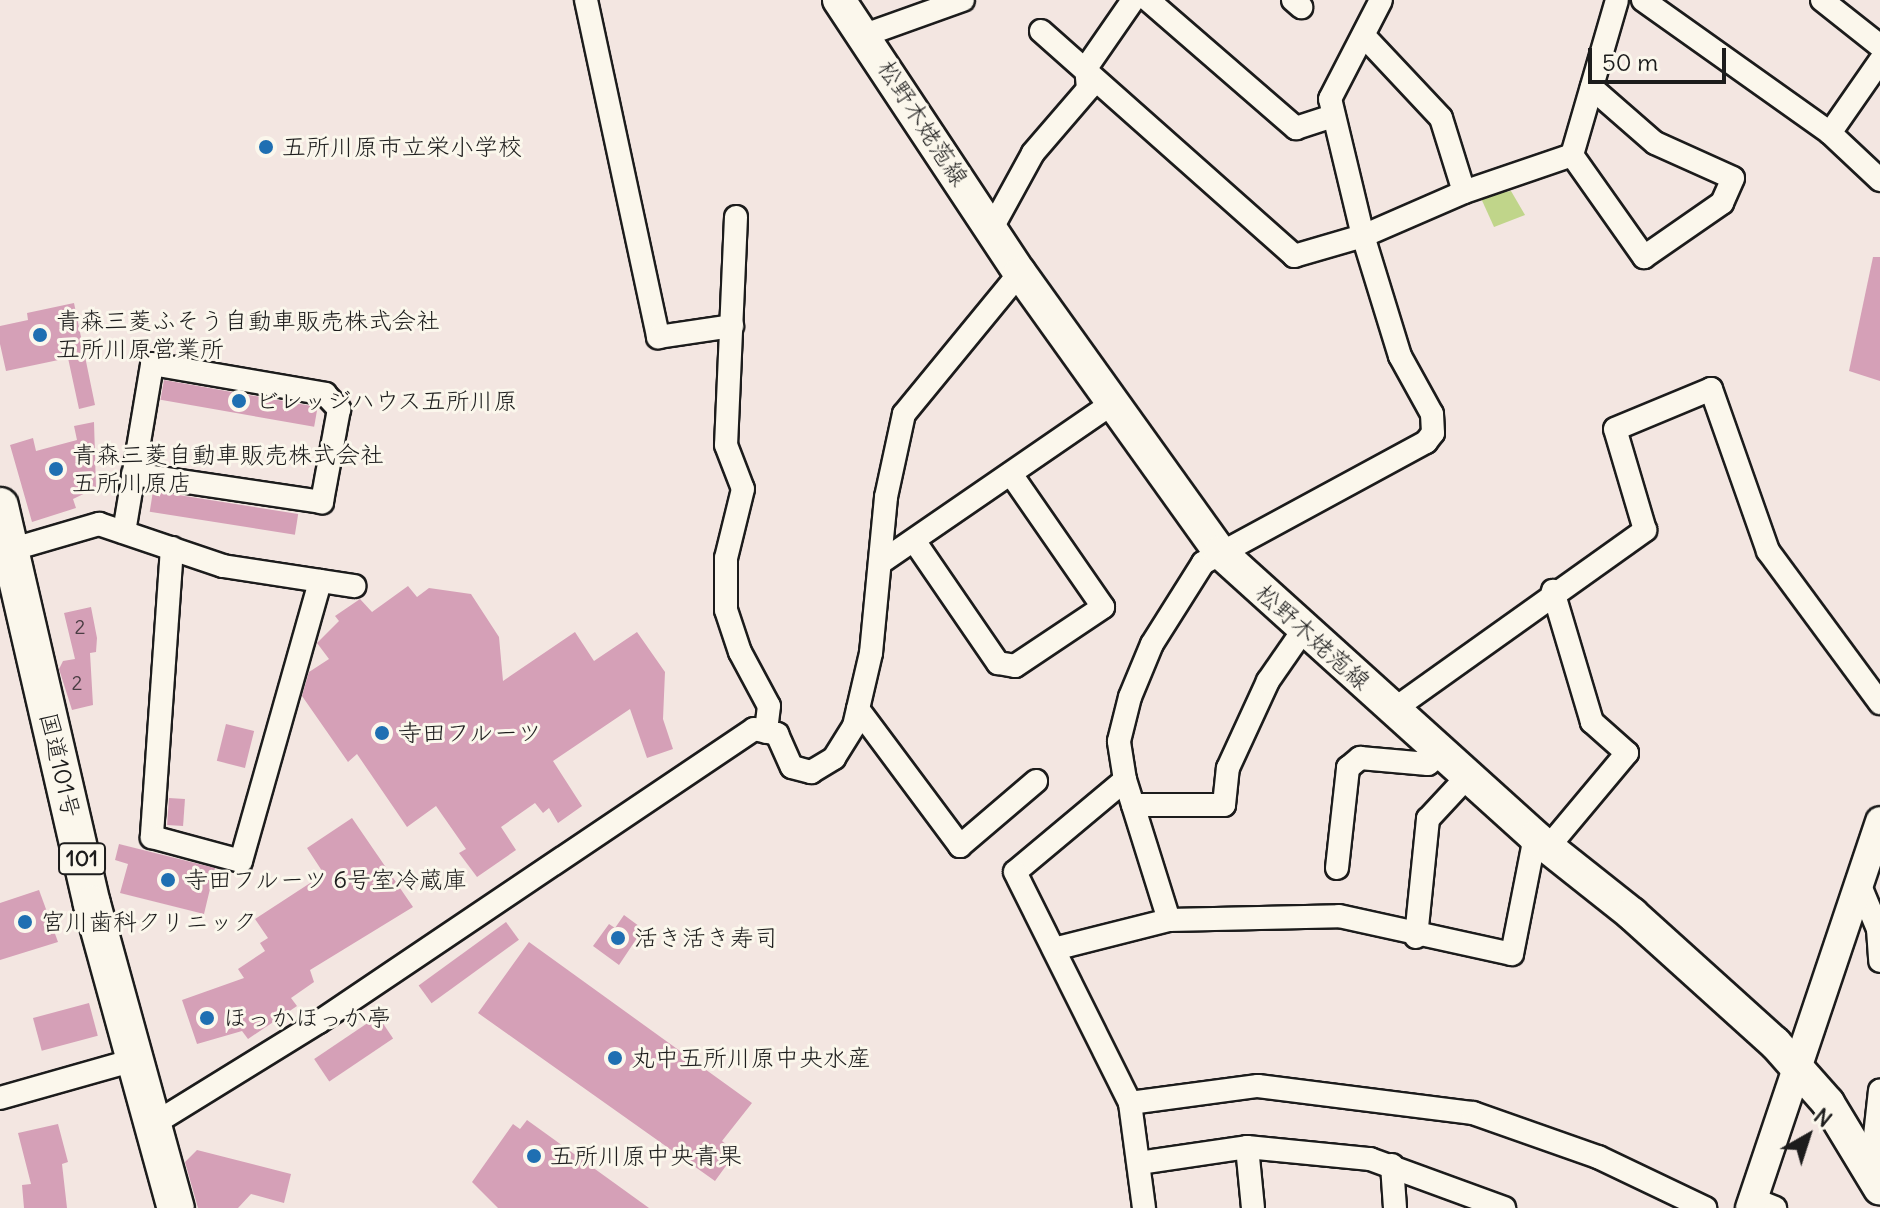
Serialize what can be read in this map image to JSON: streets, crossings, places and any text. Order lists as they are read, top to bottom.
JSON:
{
  "streets": {
    "highway": ["国道101号", "101"],
    "main road": ["松野木姥萢線"]
  },
  "places": [
    "五所川原市立栄小学校",
    "青森三菱ふそう自動車販売株式会社 五所川原営業所",
    "ビレッジハウス五所川原",
    "青森三菱自動車販売株式会社 五所川原店",
    "寺田フルーツ",
    "寺田フルーツ 6号室冷蔵庫",
    "宮川歯科クリニック",
    "活き活き寿司",
    "ほっかほっか亭",
    "丸中五所川原中央水産",
    "五所川原中央青果"
  ],
  "house_numbers": ["2", "2"],
  "scale_bar": "50 m",
  "north": "top right"
}
